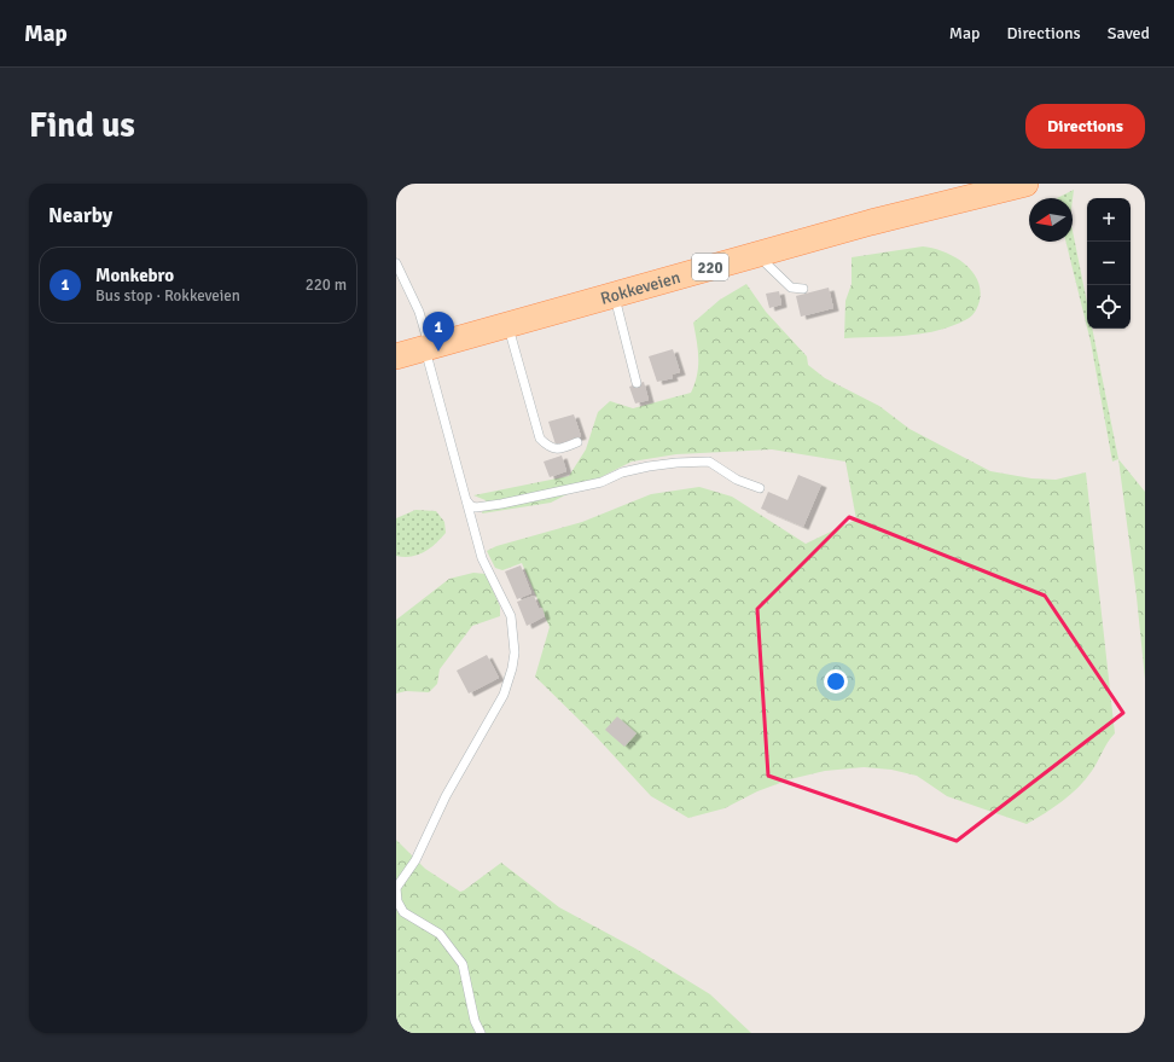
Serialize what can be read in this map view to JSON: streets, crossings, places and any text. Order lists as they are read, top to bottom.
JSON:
{
  "streets": {
    "main road": ["220", "Rokkeveien"]
  },
  "north": "left",
  "page": {
    "header": "Map",
    "nav": ["Map", "Directions", "Saved"],
    "buttons": "Directions",
    "title": "Find us",
    "heading": "Nearby",
    "map_buttons": ["+", "−"],
    "list": [
      {
        "mark": "1",
        "name": "Monkebro",
        "note": "Bus stop · Rokkeveien",
        "value": "220 m"
      }
    ],
    "pins": "1"
  }
}
